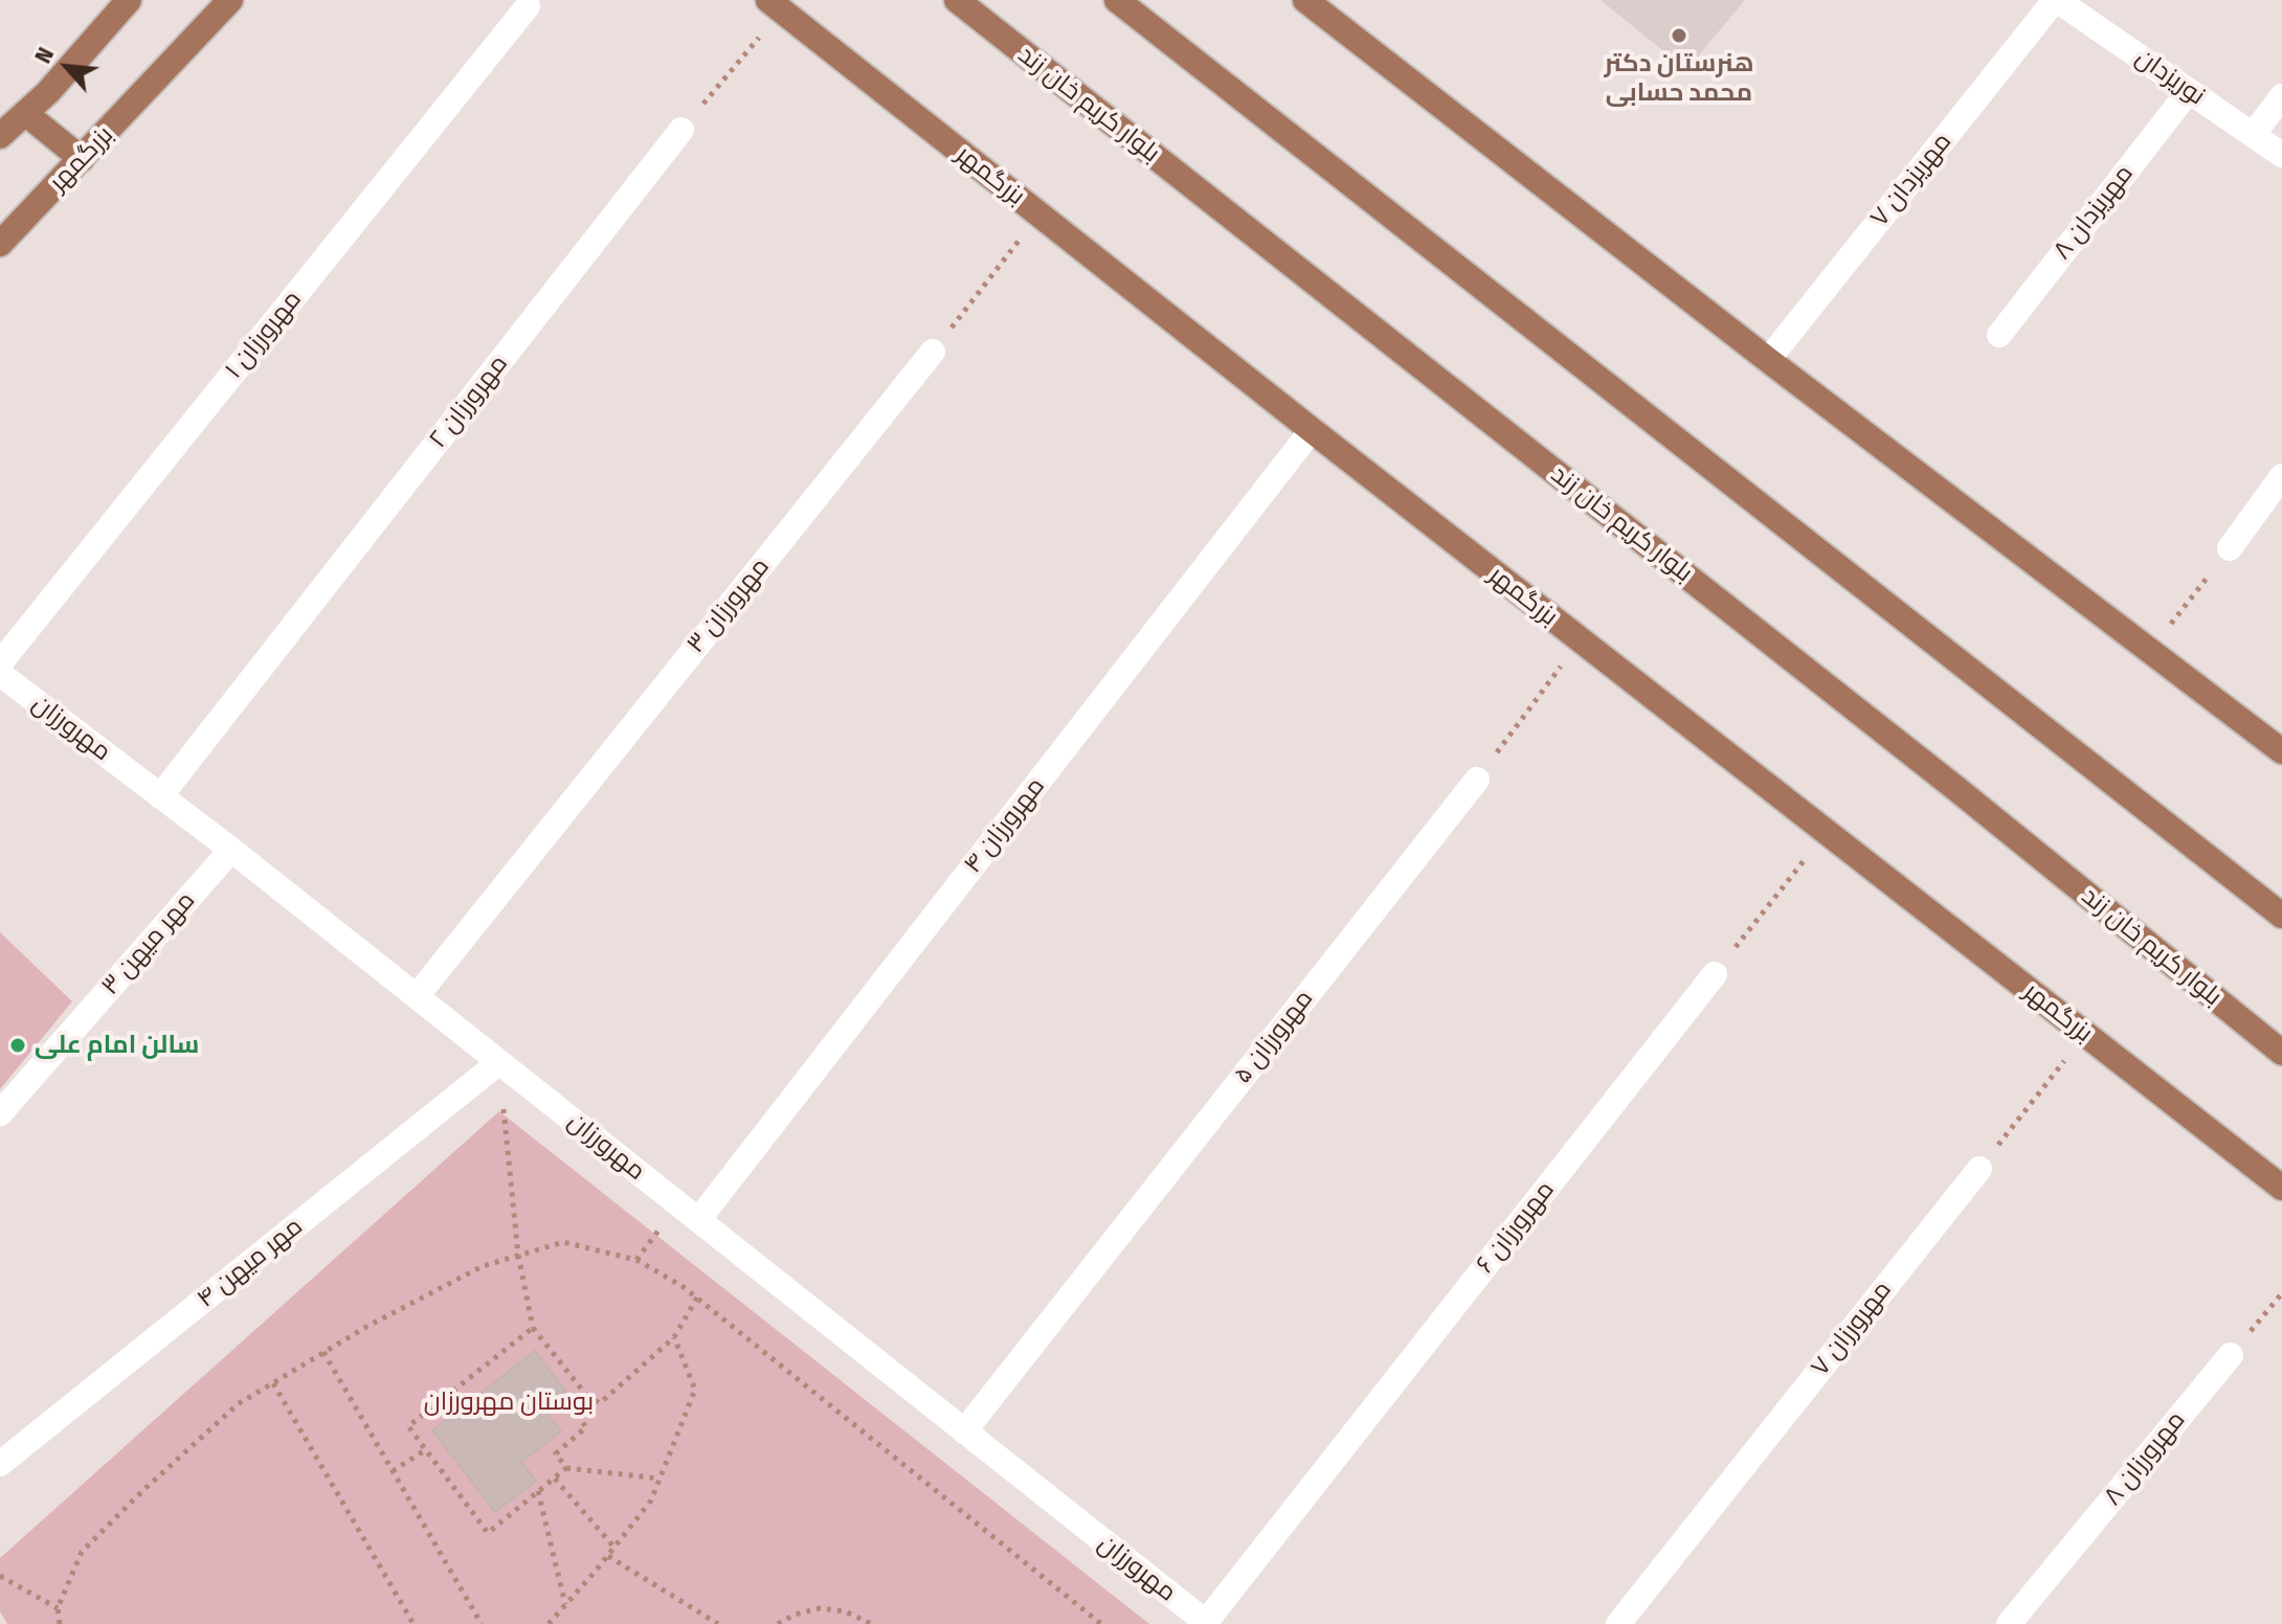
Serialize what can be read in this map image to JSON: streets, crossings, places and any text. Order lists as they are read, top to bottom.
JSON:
{
  "streets": {
    "main road": ["بلوار کریم خان زند", "بزرگمهر"],
    "street": [
      "نوریزدان",
      "مهریزدان ۷",
      "مهریزدان ۸",
      "مهرورزان ۱",
      "مهرورزان ۲",
      "مهرورزان ۳",
      "مهرورزان",
      "مهرورزان ۴",
      "مهر میهن ۳",
      "مهرورزان ۵",
      "مهرورزان ۶",
      "مهر میهن ۴",
      "مهرورزان ۷",
      "مهرورزان ۸"
    ]
  },
  "crossings": [
    ["نوریزدان", "مهریزدان ۷"],
    ["نوریزدان", "مهریزدان ۸"],
    ["بزرگمهر", "مهرورزان ۴"],
    ["مهرورزان ۲", "مهرورزان"],
    ["مهرورزان ۳", "مهرورزان"],
    ["مهرورزان", "مهرورزان ۴"],
    ["مهرورزان", "مهر میهن ۳"],
    ["مهرورزان", "مهرورزان ۵"],
    ["مهرورزان", "مهرورزان ۶"],
    ["مهرورزان", "مهر میهن ۴"]
  ],
  "parks": ["بوستان مهرورزان"],
  "places": ["هنرستان دکتر محمد حسابی", "سالن امام علی"],
  "north": "top left"
}
